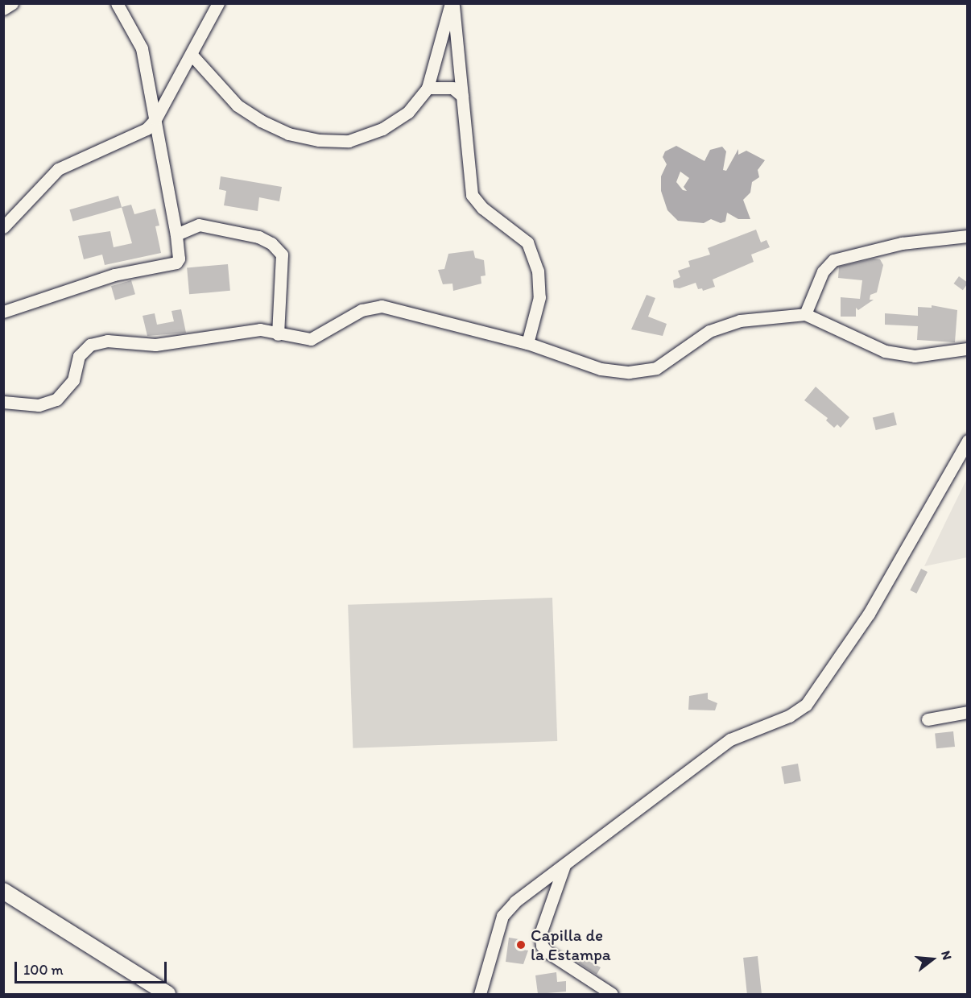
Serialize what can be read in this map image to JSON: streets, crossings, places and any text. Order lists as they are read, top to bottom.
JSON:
{
  "places": ["Capilla de la Estampa"],
  "scale_bar": "100 m",
  "north": "right"
}
